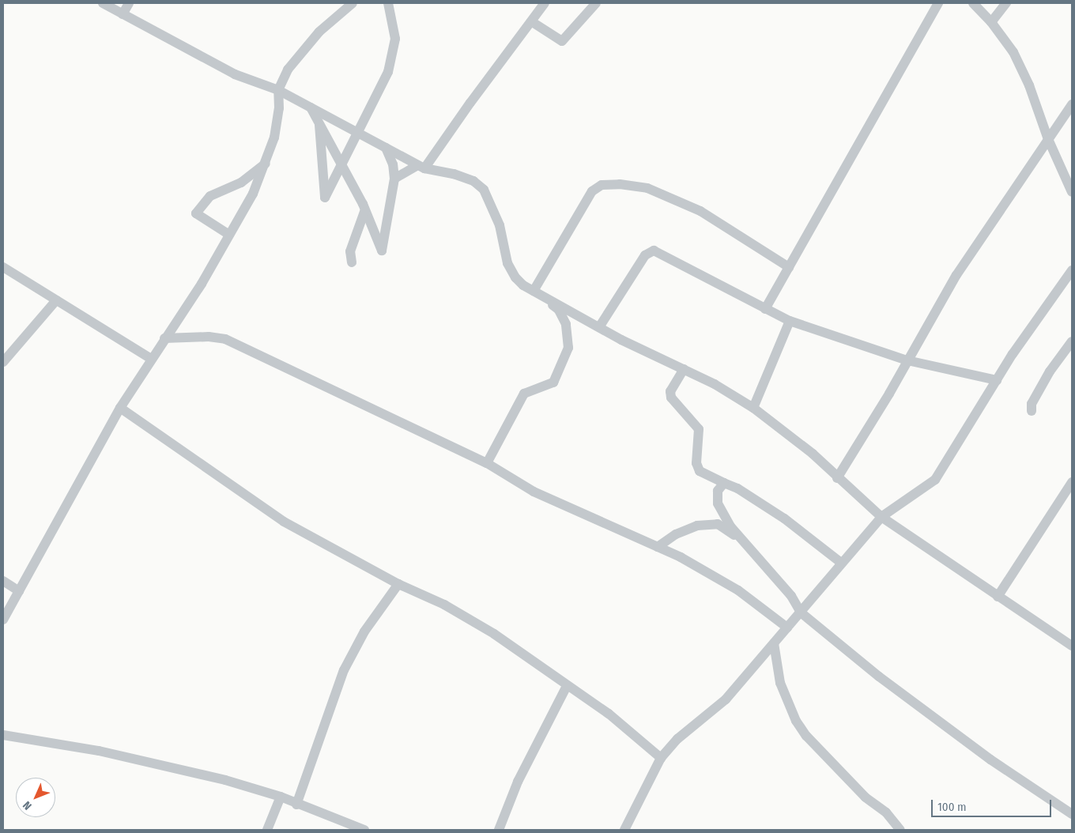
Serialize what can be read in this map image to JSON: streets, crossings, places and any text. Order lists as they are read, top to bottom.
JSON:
{
  "scale_bar": "100 m",
  "north": "bottom left"
}
